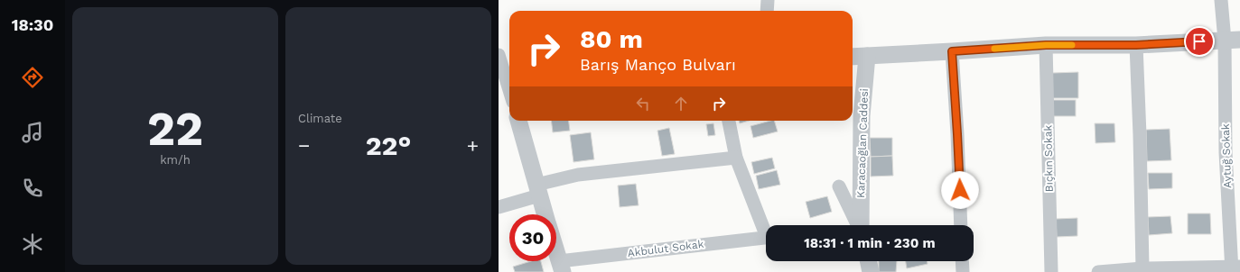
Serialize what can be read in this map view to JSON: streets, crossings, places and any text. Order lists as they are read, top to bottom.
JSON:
{
  "streets": {
    "street": [
      "Karacaoğlan Caddesi",
      "Aytuğ Sokak",
      "Bıçkın Sokak",
      "Akbulut Sokak"
    ]
  },
  "page": {
    "tabs": "18:30",
    "tile": [
      ["22", "km/h"],
      "Climate"
    ],
    "turn": ["80 m", "Barış Manço Bulvarı"],
    "heat": ["−", "22°", "+"],
    "limit": "30",
    "trip": "18:31 · 1 min · 230 m"
  }
}
